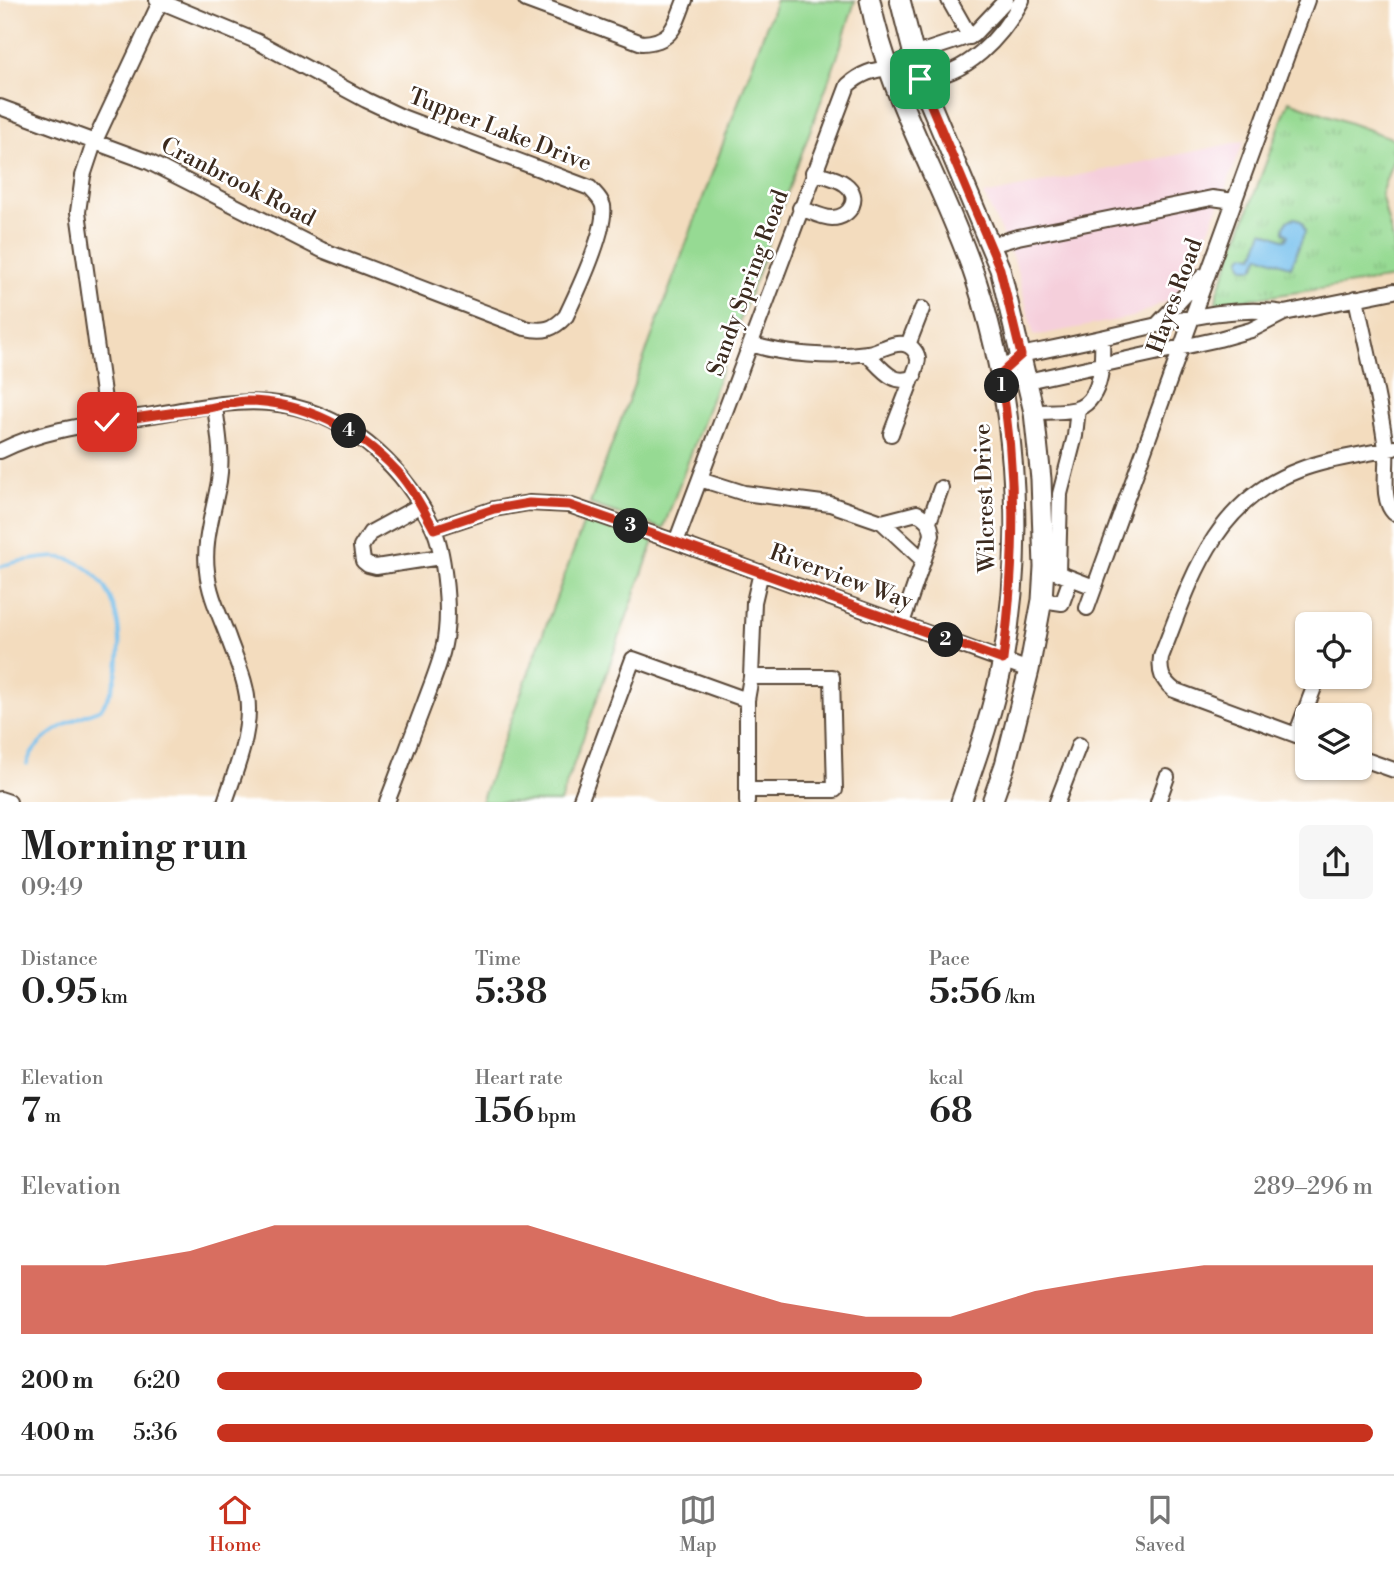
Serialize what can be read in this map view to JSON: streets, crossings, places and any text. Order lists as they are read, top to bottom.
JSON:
{
  "streets": {
    "main road": ["Wilcrest Drive"],
    "street": [
      "Tupper Lake Drive",
      "Cranbrook Road",
      "Sandy Spring Road",
      "Hayes Road",
      "Riverview Way"
    ]
  },
  "crossings": [
    ["Tupper Lake Drive", "Cranbrook Road"],
    ["Sandy Spring Road", "Wilcrest Drive"],
    ["Sandy Spring Road", "Riverview Way"],
    ["Wilcrest Drive", "Riverview Way"]
  ],
  "page": {
    "pins": [
      "1",
      "4",
      "3",
      "2"
    ],
    "heading": ["Morning run", "09:49"],
    "stats": [
      ["Distance", "0.95 km"],
      ["Time", "5:38"],
      ["Pace", "5:56 /km"],
      ["Elevation", "7 m"],
      ["Heart rate", "156 bpm"],
      ["kcal", "68"]
    ],
    "chart": ["Elevation", "289–296 m"],
    "list": [
      {
        "name": "200 m",
        "note": "6:20"
      },
      {
        "name": "400 m",
        "note": "5:36"
      }
    ],
    "tabs": ["Home", "Map", "Saved"]
  }
}
